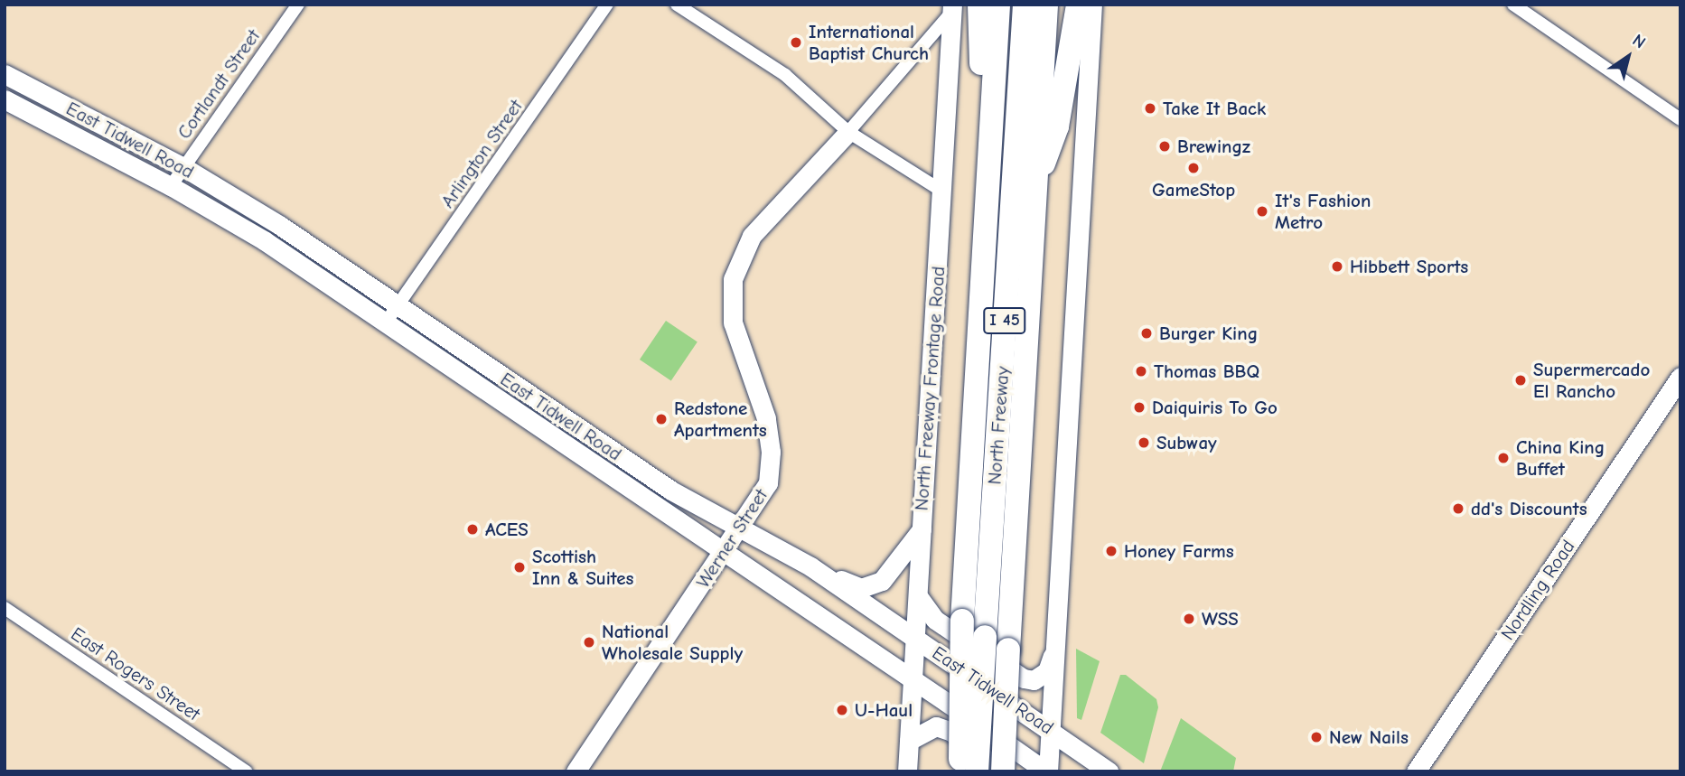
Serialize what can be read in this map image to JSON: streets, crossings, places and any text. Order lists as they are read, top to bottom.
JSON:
{
  "streets": {
    "highway": ["I 45", "North Freeway"],
    "main road": [
      "East Tidwell Road",
      "North Freeway Frontage Road",
      "Werner Street",
      "Nordling Road"
    ],
    "street": ["Cortlandt Street", "Arlington Street", "East Rogers Street"]
  },
  "crossings": [
    ["Cortlandt Street", "East Tidwell Road"],
    ["East Tidwell Road", "Arlington Street"],
    ["East Tidwell Road", "North Freeway Frontage Road"],
    ["East Tidwell Road", "Werner Street"],
    ["North Freeway Frontage Road", "Werner Street"]
  ],
  "places": [
    "International Baptist Church",
    "Take It Back",
    "Brewingz",
    "GameStop",
    "It's Fashion Metro",
    "Hibbett Sports",
    "Burger King",
    "Thomas BBQ",
    "Supermercado El Rancho",
    "Daiquiris To Go",
    "Redstone Apartments",
    "Subway",
    "China King Buffet",
    "dd's Discounts",
    "ACES",
    "Honey Farms",
    "Scottish Inn & Suites",
    "WSS",
    "National Wholesale Supply",
    "U-Haul",
    "New Nails"
  ],
  "north": "top right"
}
